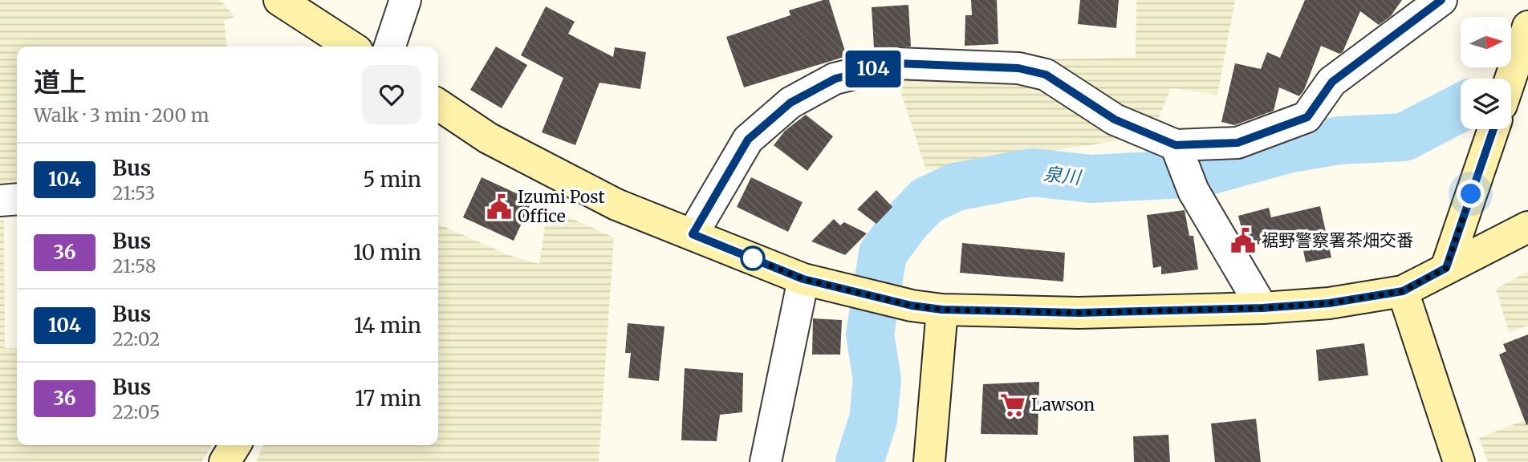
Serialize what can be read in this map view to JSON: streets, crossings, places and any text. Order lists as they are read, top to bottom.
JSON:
{
  "water": ["泉川"],
  "places": {
    "public building": ["Izumi Post Office", "裾野警察署茶畑交番"],
    "supermarket": ["Lawson"]
  },
  "lines": ["bus line 104"],
  "north": "right",
  "page": {
    "on_map": "104",
    "heading": ["道上", "Walk · 3 min · 200 m"],
    "list": [
      {
        "mark": "104",
        "name": "Bus",
        "note": "21:53",
        "value": "5 min"
      },
      {
        "mark": "36",
        "name": "Bus",
        "note": "21:58",
        "value": "10 min"
      },
      {
        "mark": "104",
        "name": "Bus",
        "note": "22:02",
        "value": "14 min"
      },
      {
        "mark": "36",
        "name": "Bus",
        "note": "22:05",
        "value": "17 min"
      }
    ]
  }
}
